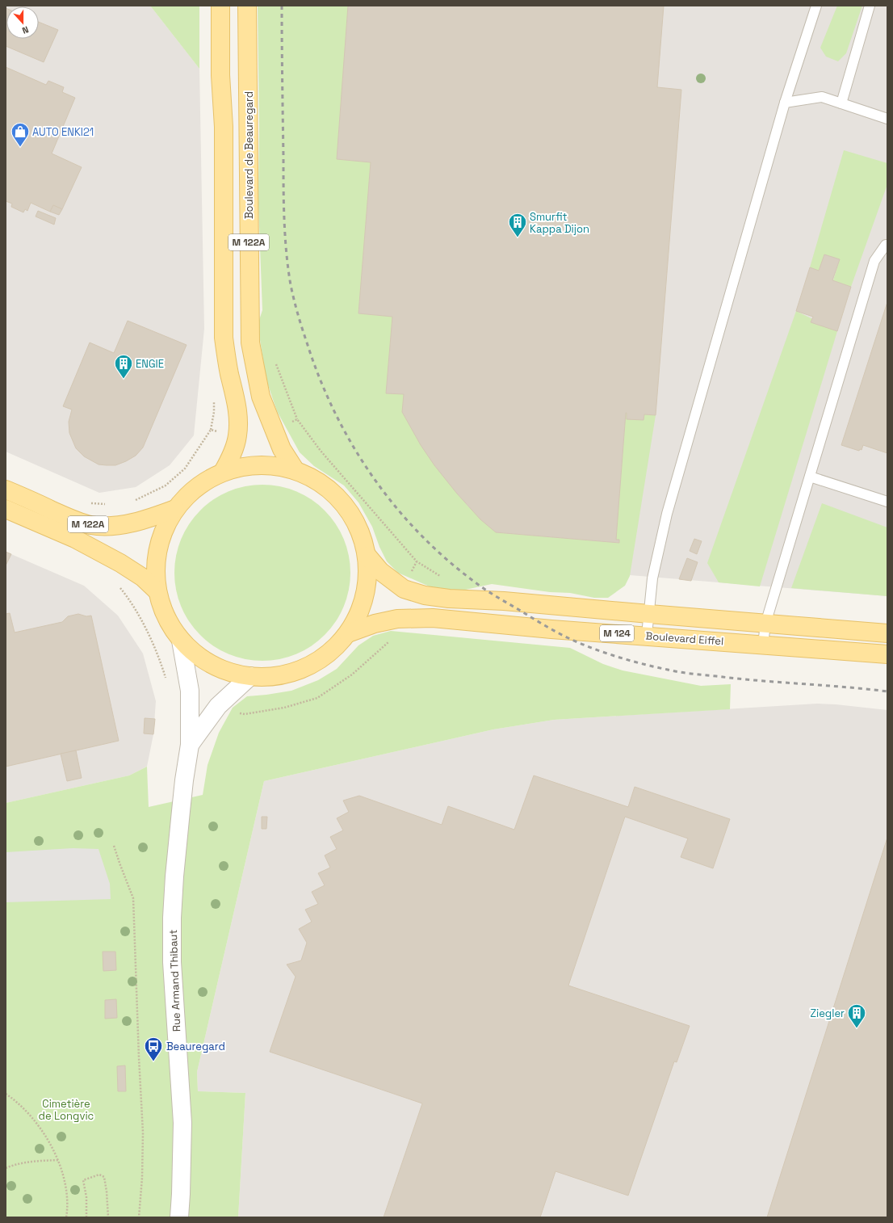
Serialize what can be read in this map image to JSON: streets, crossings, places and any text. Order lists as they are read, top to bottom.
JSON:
{
  "streets": {
    "main road": [
      "Boulevard de Beauregard",
      "M 122A",
      "M 124",
      "Boulevard Eiffel"
    ],
    "street": ["Rue Armand Thibaut"]
  },
  "parks": ["Cimetière de Longvic"],
  "places": {
    "shop": ["AUTO ENKI21"],
    "building": ["Smurfit Kappa Dijon", "ENGIE", "Ziegler"],
    "bus stop": ["Beauregard"]
  },
  "north": "bottom"
}
